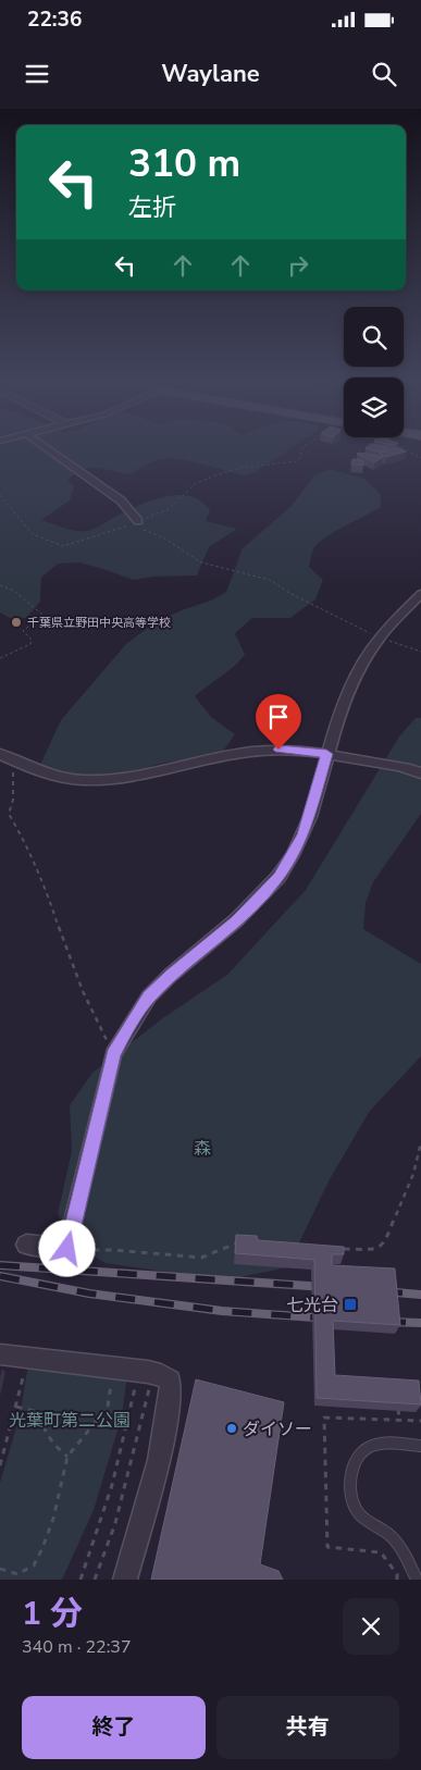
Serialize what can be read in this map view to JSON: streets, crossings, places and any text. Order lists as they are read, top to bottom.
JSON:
{
  "parks": ["森", "光葉町第二公園"],
  "places": {
    "other": ["千葉県立野田中央高等学校", "ダイソー"],
    "transit": ["七光台"]
  },
  "page": {
    "status": "22:36",
    "header": "Waylane",
    "turn": ["310 m", "左折"],
    "heading": ["1 分", "340 m · 22:37"],
    "buttons": ["終了", "共有"]
  }
}
